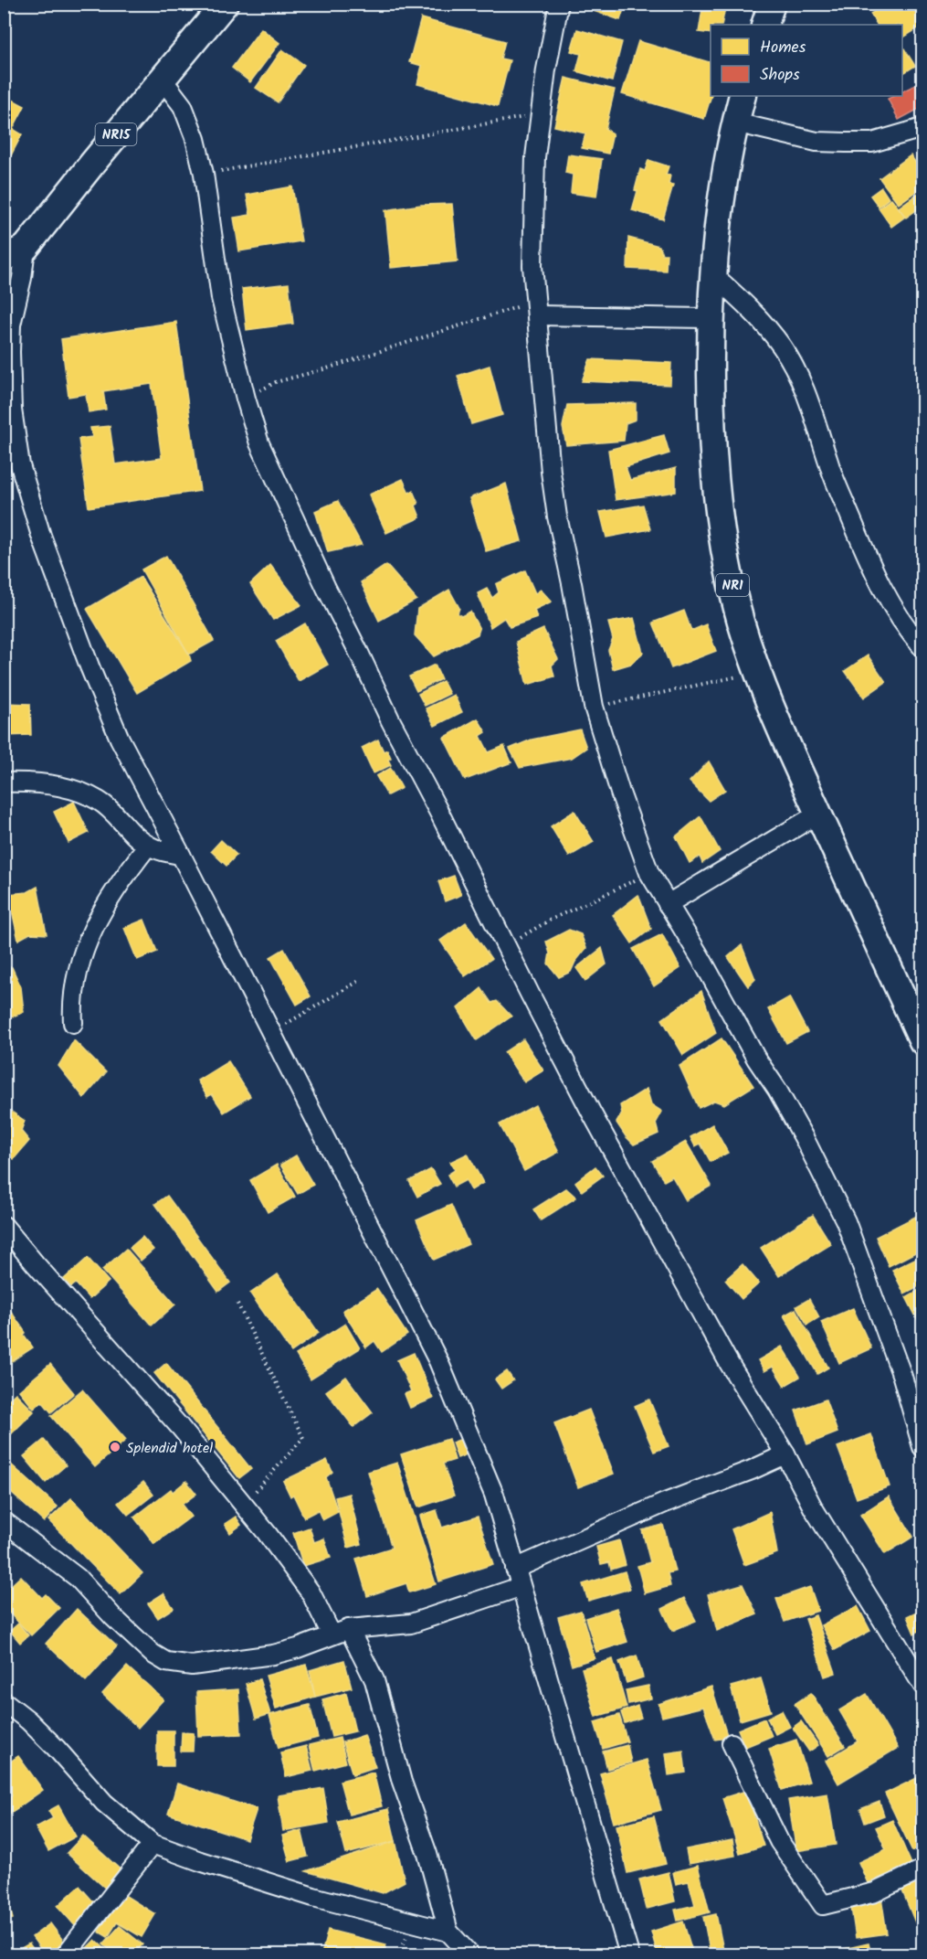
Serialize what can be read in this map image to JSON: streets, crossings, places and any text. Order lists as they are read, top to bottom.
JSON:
{
  "streets": {
    "highway": ["NR15", "NR1"]
  },
  "places": ["Splendid hotel"],
  "legend": ["Homes", "Shops"]
}
